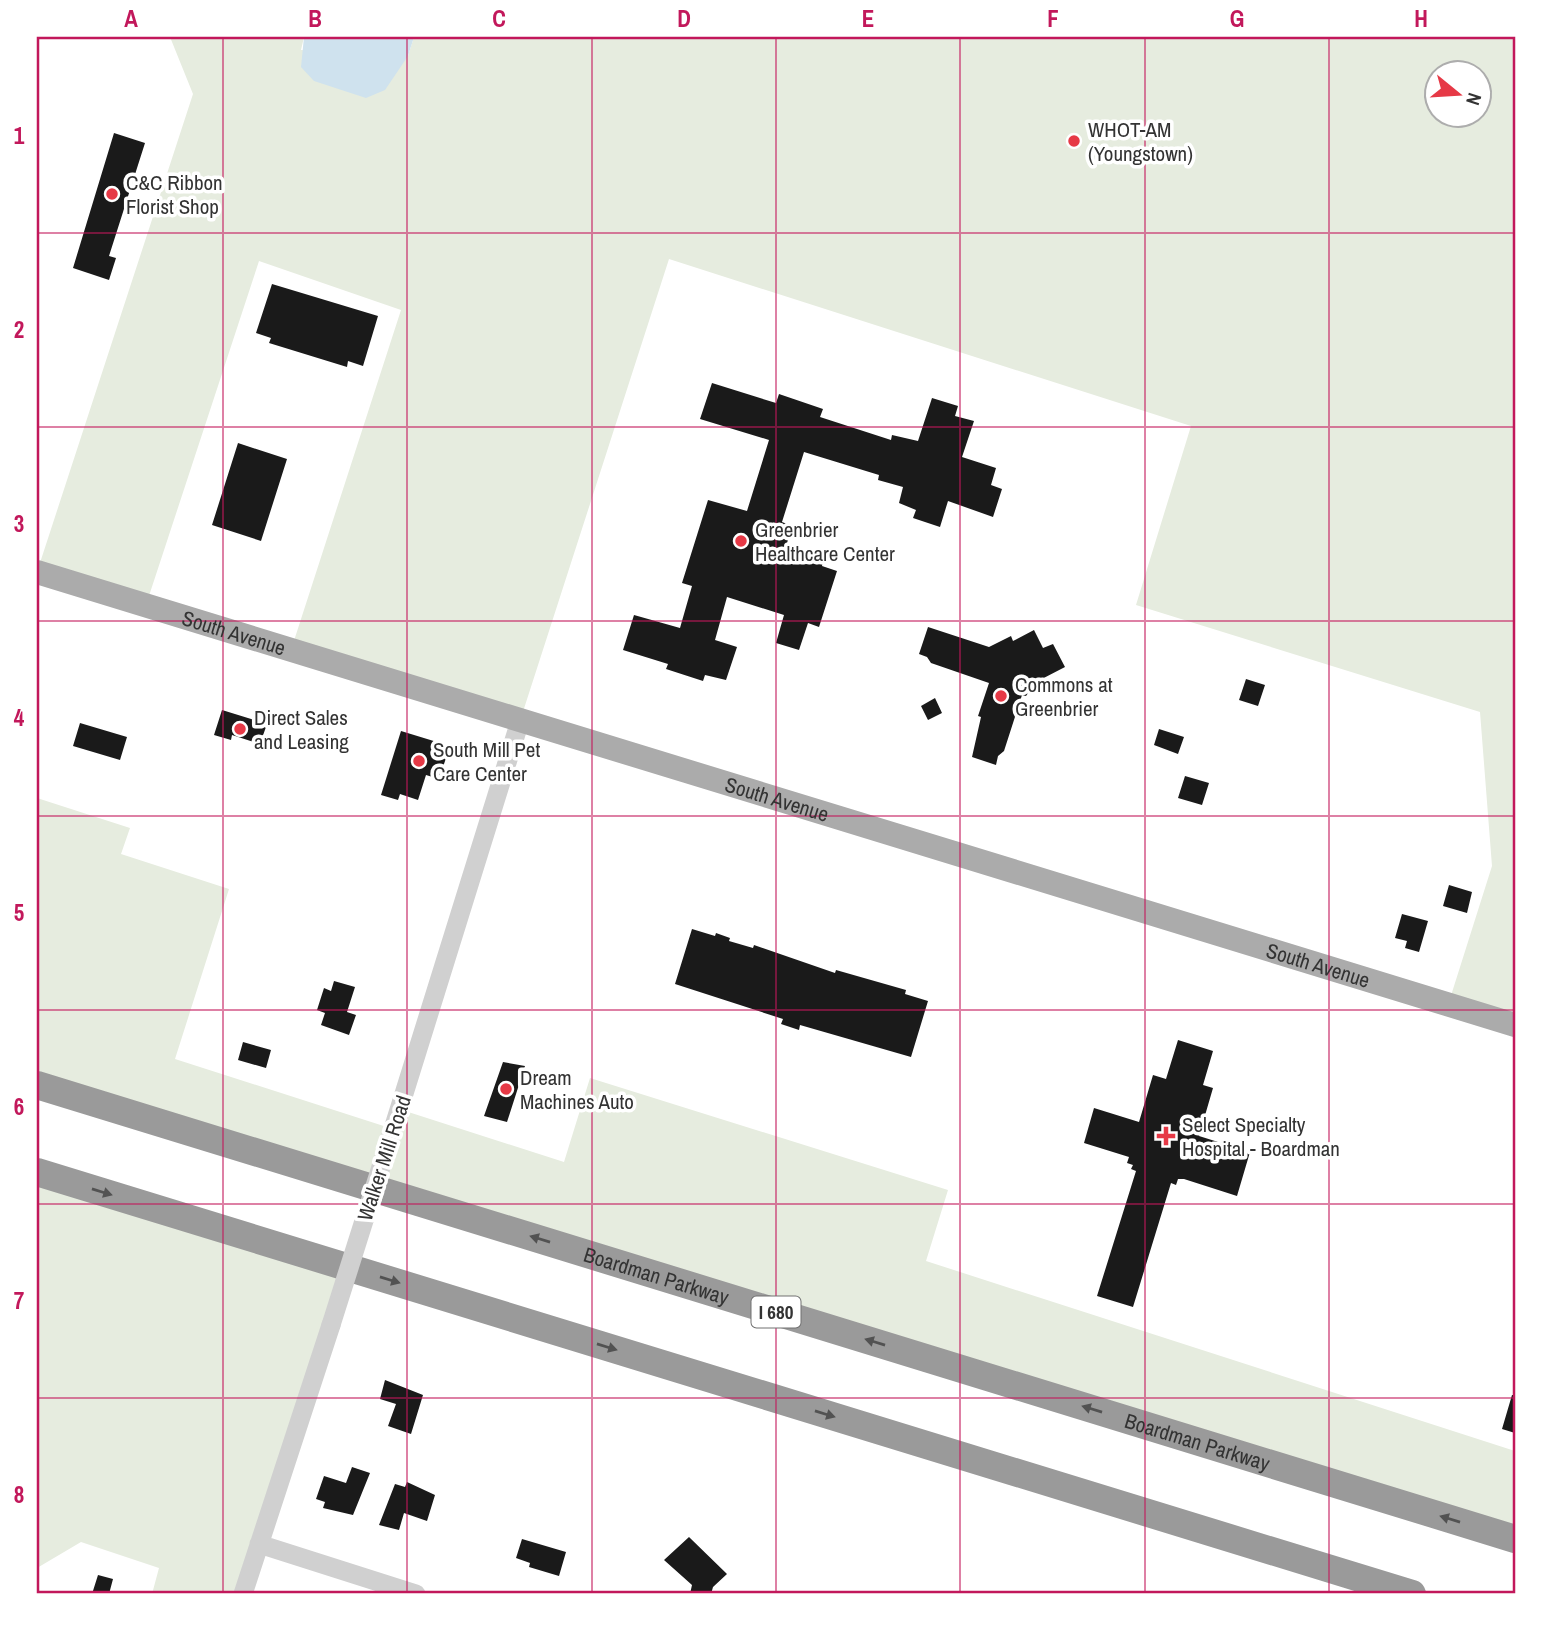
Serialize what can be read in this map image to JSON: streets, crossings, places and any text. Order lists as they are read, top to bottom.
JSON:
{
  "streets": {
    "highway": ["Boardman Parkway", "I 680"],
    "main road": ["South Avenue"],
    "street": ["Walker Mill Road"]
  },
  "crossings": [
    ["South Avenue", "Walker Mill Road"]
  ],
  "places": {
    "other": [
      "WHOT-AM (Youngstown)",
      "C&C Ribbon Florist Shop",
      "Greenbrier Healthcare Center",
      "Commons at Greenbrier",
      "Direct Sales and Leasing",
      "South Mill Pet Care Center",
      "Dream Machines Auto"
    ],
    "health": ["Select Specialty Hospital - Boardman"]
  },
  "north": "right",
  "grid": {
    "columns": [
      "A",
      "B",
      "C",
      "D",
      "E",
      "F",
      "G",
      "H"
    ],
    "rows": [
      "1",
      "2",
      "3",
      "4",
      "5",
      "6",
      "7",
      "8"
    ]
  }
}
